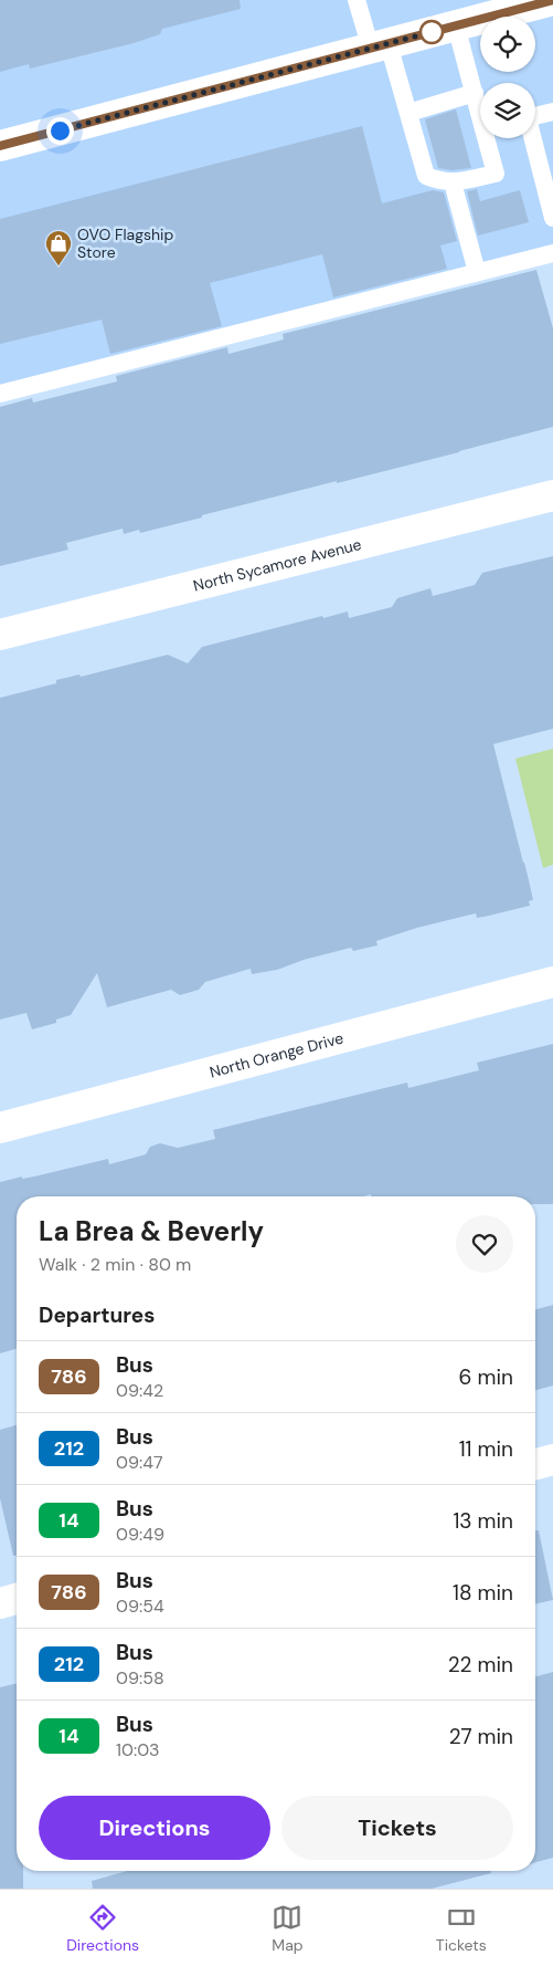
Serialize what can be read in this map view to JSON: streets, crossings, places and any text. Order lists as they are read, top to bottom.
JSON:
{
  "streets": {
    "street": ["North Sycamore Avenue", "North Orange Drive"]
  },
  "places": {
    "shop": ["OVO Flagship Store"]
  },
  "lines": ["bus line 786"],
  "page": {
    "heading": [
      ["La Brea & Beverly", "Walk · 2 min · 80 m"],
      "Departures"
    ],
    "list": [
      {
        "mark": "786",
        "name": "Bus",
        "note": "09:42",
        "value": "6 min"
      },
      {
        "mark": "212",
        "name": "Bus",
        "note": "09:47",
        "value": "11 min"
      },
      {
        "mark": "14",
        "name": "Bus",
        "note": "09:49",
        "value": "13 min"
      },
      {
        "mark": "786",
        "name": "Bus",
        "note": "09:54",
        "value": "18 min"
      },
      {
        "mark": "212",
        "name": "Bus",
        "note": "09:58",
        "value": "22 min"
      },
      {
        "mark": "14",
        "name": "Bus",
        "note": "10:03",
        "value": "27 min"
      }
    ],
    "buttons": ["Directions", "Tickets"],
    "tabs": ["Directions", "Map", "Tickets"]
  }
}
